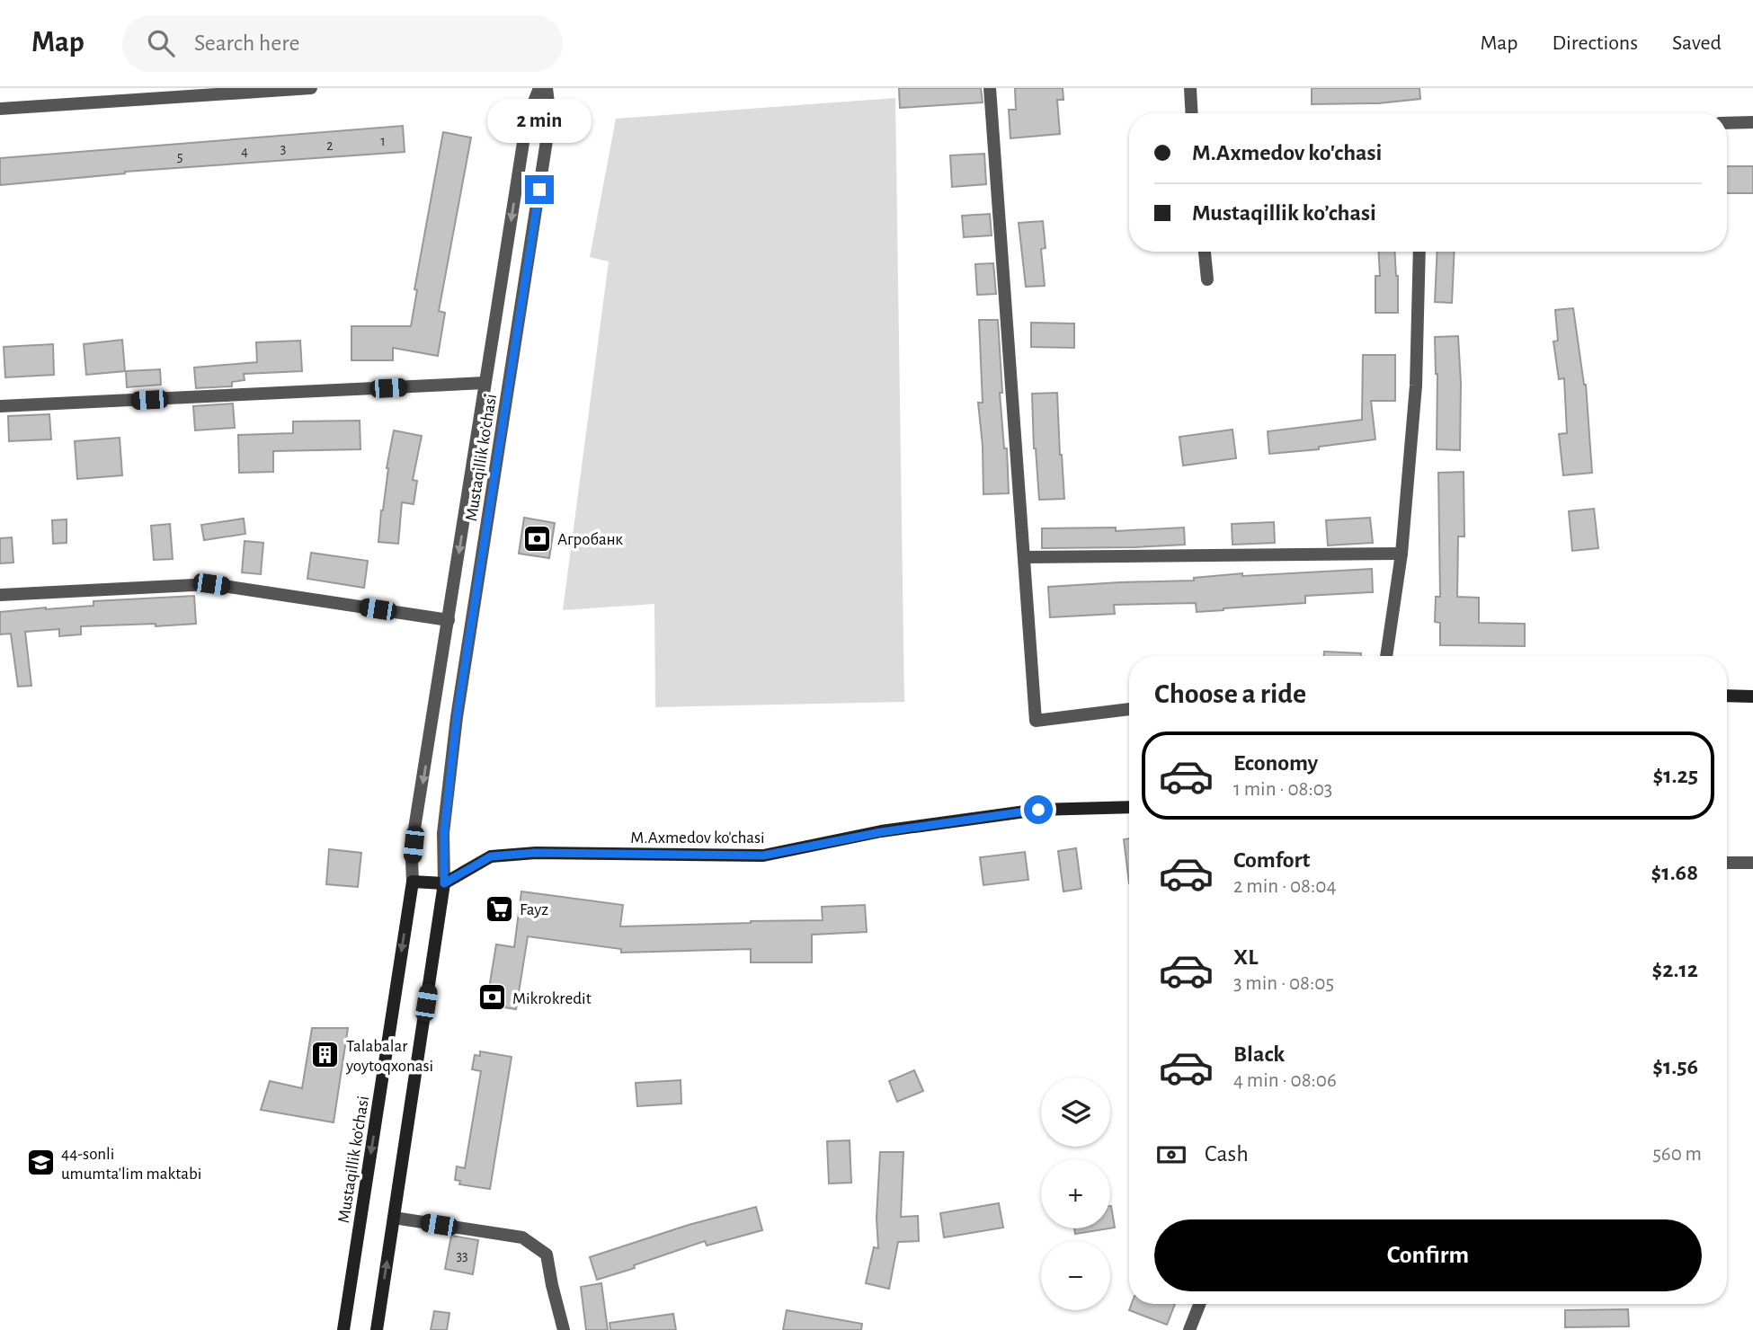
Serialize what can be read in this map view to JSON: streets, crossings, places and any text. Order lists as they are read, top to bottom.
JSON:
{
  "streets": {
    "main road": ["Mustaqillik ko’chasi", "M.Axmedov ko'chasi"]
  },
  "crossings": [
    ["Mustaqillik ko’chasi", "M.Axmedov ko'chasi"]
  ],
  "places": {
    "bank": ["Агробанк", "Mikrokredit"],
    "supermarket": ["Fayz"],
    "building": ["Talabalar yoytoqxonasi"],
    "school or university": ["44-sonli umumta'lim maktabi"]
  },
  "house_numbers": [
    "1",
    "2",
    "3",
    "4",
    "5",
    "33"
  ],
  "page": {
    "header": "Map",
    "search": "Search here",
    "nav": ["Map", "Directions", "Saved"],
    "bubble": "2 min",
    "banner": ["M.Axmedov ko'chasi", "Mustaqillik ko’chasi"],
    "heading": "Choose a ride",
    "list": [
      {
        "name": "Economy",
        "note": "1 min · 08:03",
        "value": "$1.25"
      },
      {
        "name": "Comfort",
        "note": "2 min · 08:04",
        "value": "$1.68"
      },
      {
        "name": "XL",
        "note": "3 min · 08:05",
        "value": "$2.12"
      },
      {
        "name": "Black",
        "note": "4 min · 08:06",
        "value": "$1.56"
      }
    ],
    "map_buttons": ["+", "−"],
    "pay": ["Cash", "560 m"],
    "buttons": "Confirm"
  }
}
